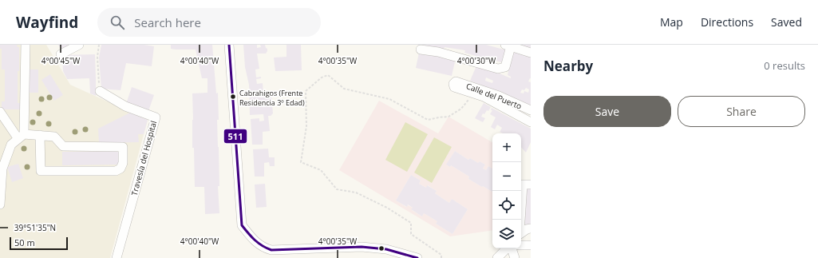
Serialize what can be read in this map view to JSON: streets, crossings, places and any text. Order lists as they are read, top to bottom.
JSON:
{
  "streets": {
    "street": ["Calle del Puerto", "Travesía del Hospital"]
  },
  "places": ["Cabrahigos (Frente Residencia 3º Edad)"],
  "lines": ["transit line 511"],
  "scale_bar": "50 m",
  "page": {
    "header": "Wayfind",
    "search": "Search here",
    "nav": ["Map", "Directions", "Saved"],
    "heading": ["Nearby", "0 results"],
    "buttons": ["Save", "Share"],
    "map_buttons": ["+", "−"],
    "scale": "50 m"
  },
  "coordinates": [
    "4°00'45\"W",
    "4°00'40\"W",
    "4°00'35\"W",
    "4°00'30\"W",
    "39°51'35\"N"
  ]
}
